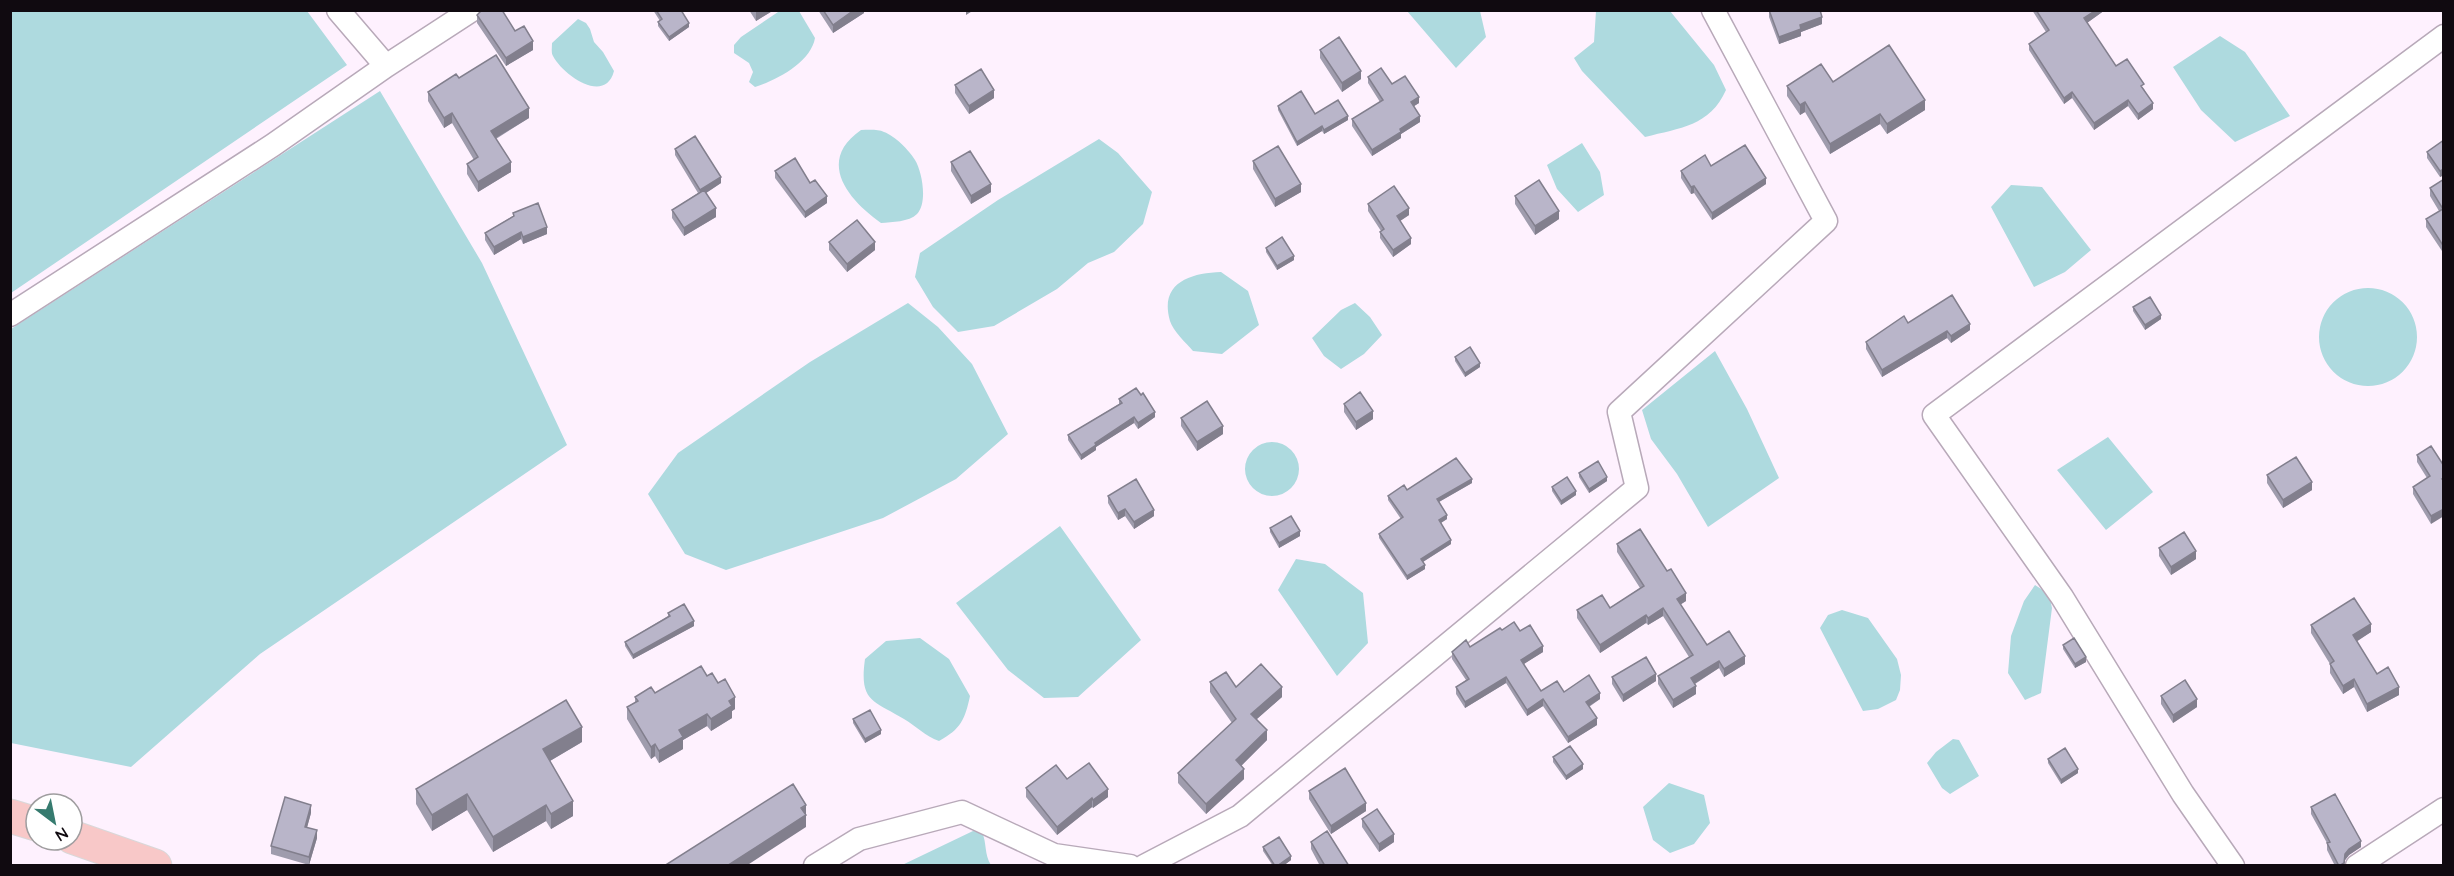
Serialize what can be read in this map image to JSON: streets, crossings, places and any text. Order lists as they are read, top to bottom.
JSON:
{
  "north": "bottom right"
}
